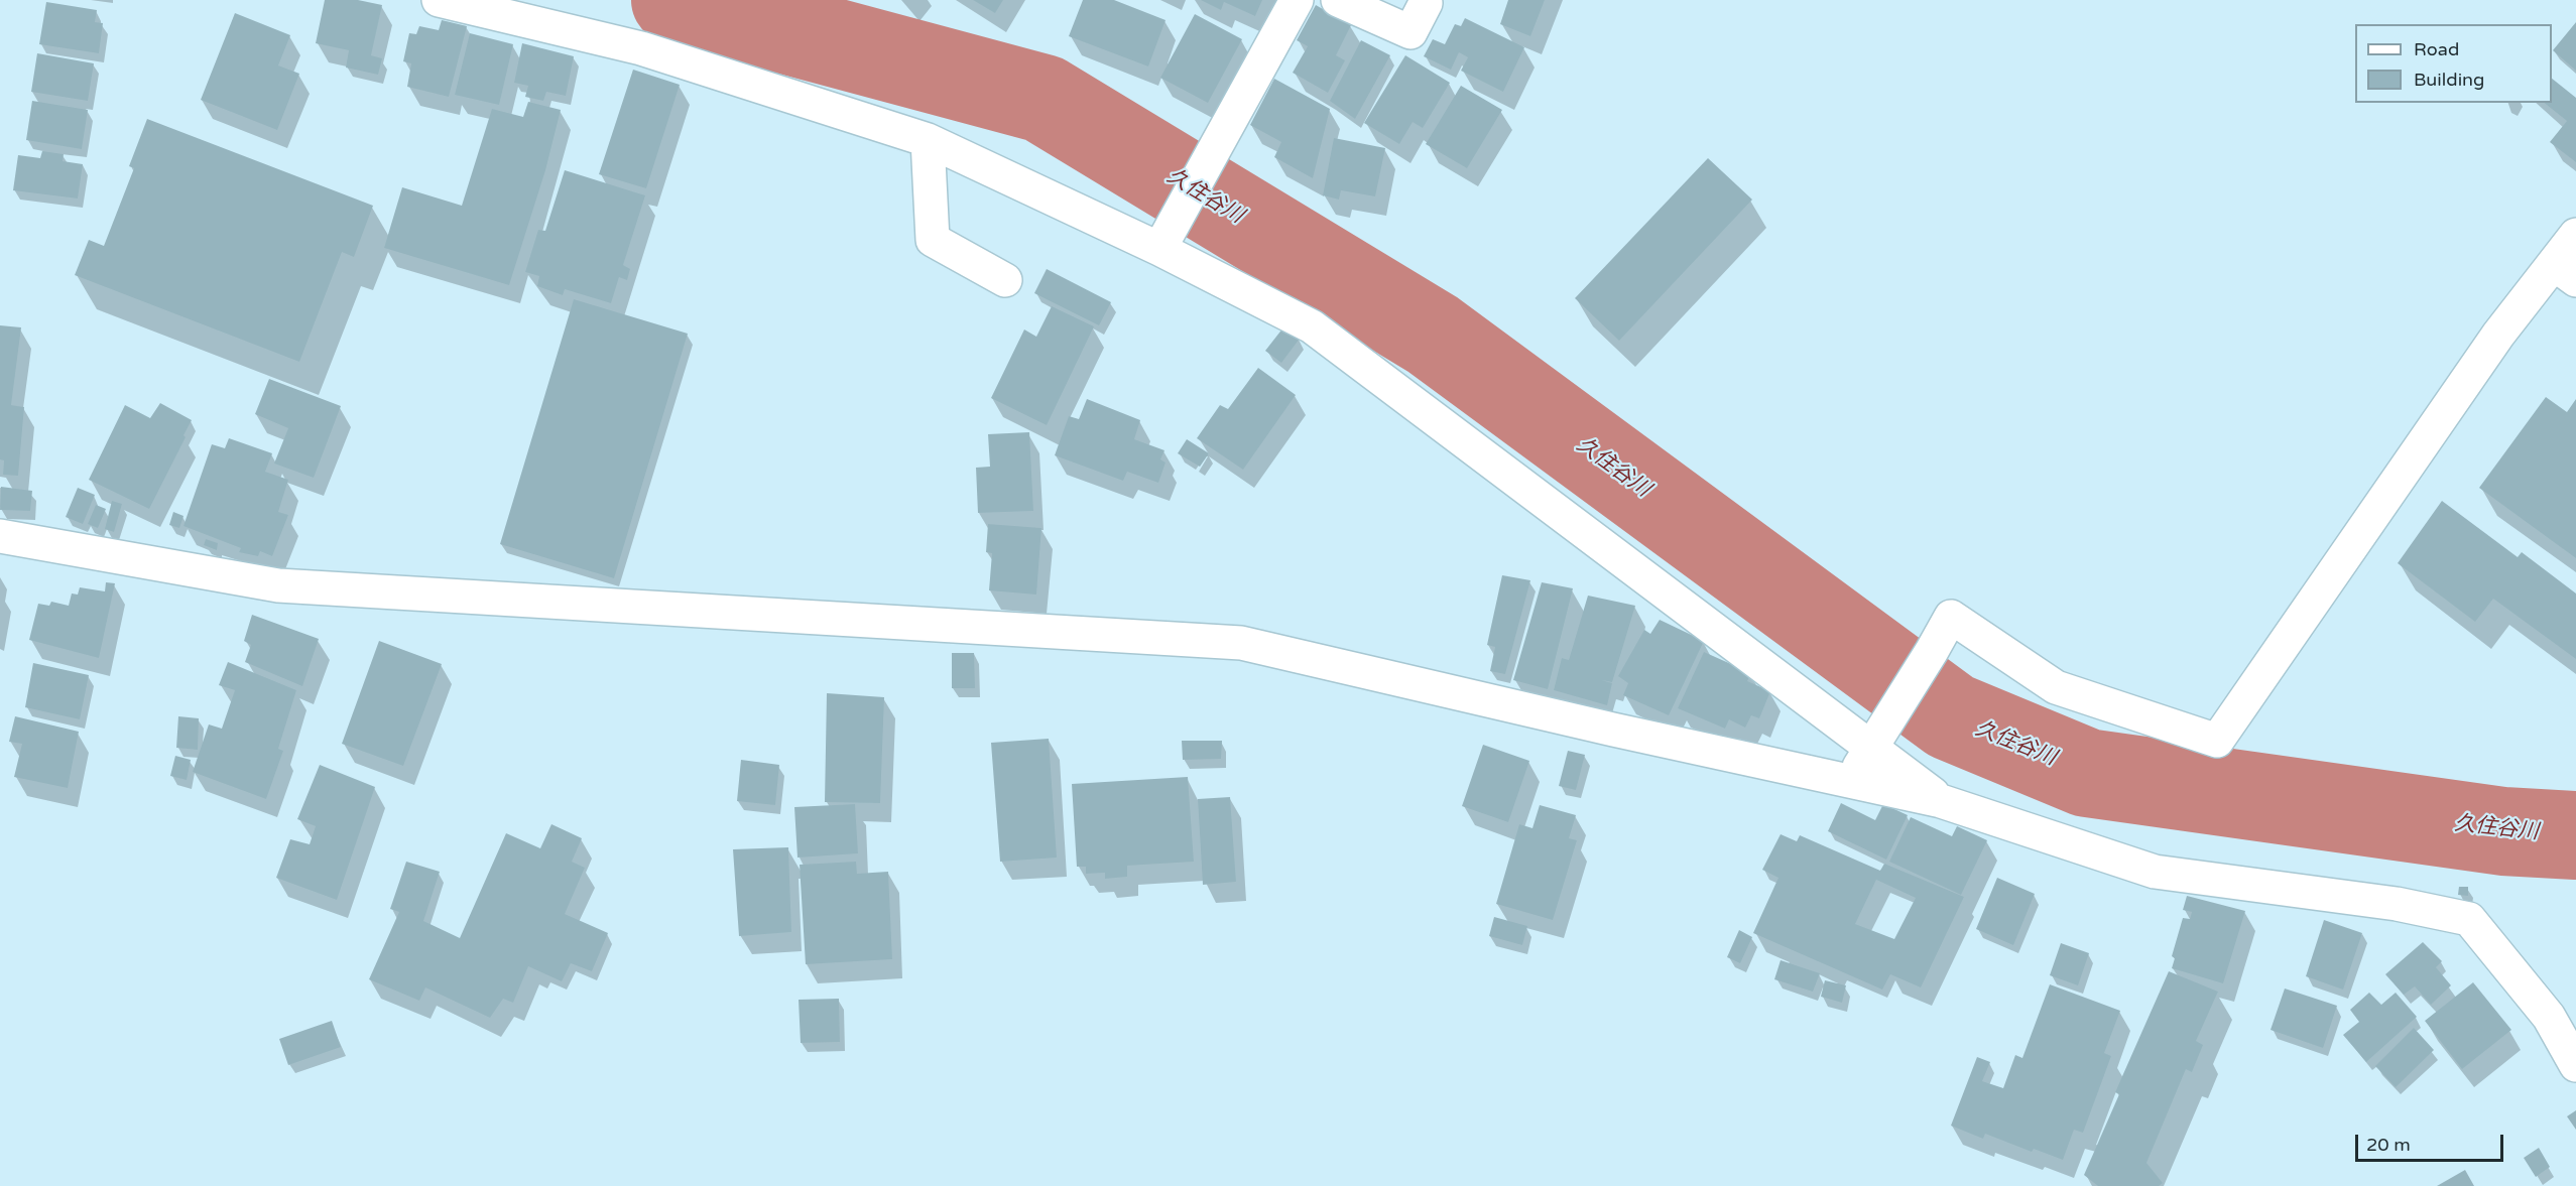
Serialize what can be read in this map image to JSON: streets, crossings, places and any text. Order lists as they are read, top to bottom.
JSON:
{
  "water": ["久住谷川"],
  "legend": ["Road", "Building"],
  "scale_bar": "20 m"
}
